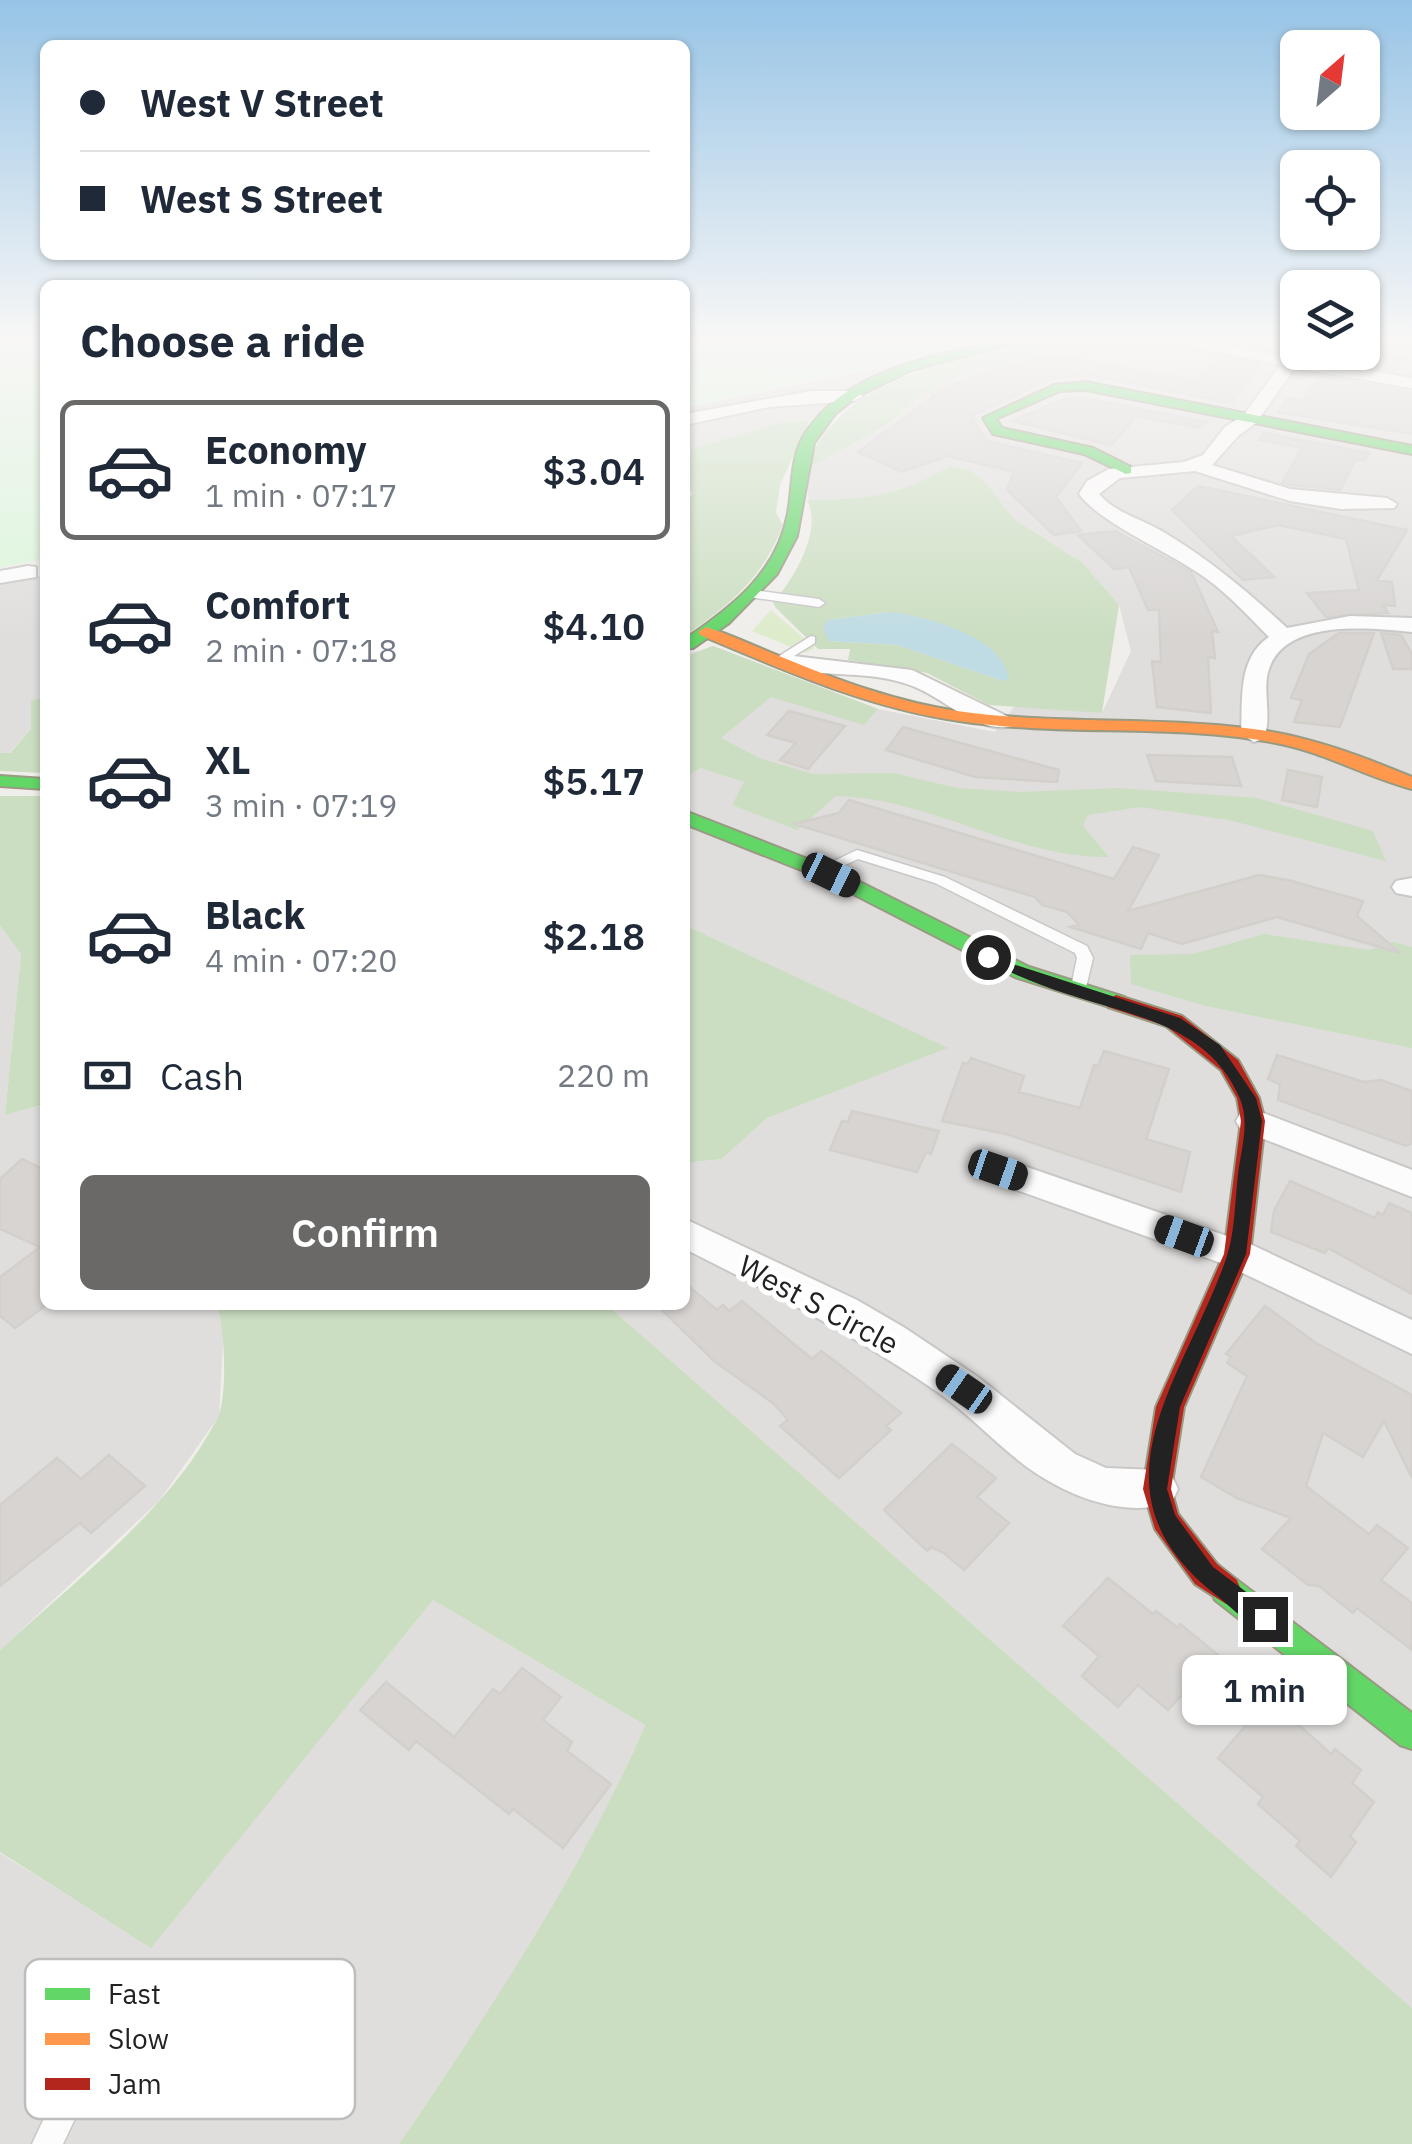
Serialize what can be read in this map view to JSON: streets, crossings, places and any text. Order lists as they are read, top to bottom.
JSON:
{
  "streets": {
    "street": ["West S Circle"]
  },
  "legend": ["Fast", "Slow", "Jam"],
  "north": "top right",
  "page": {
    "banner": ["West V Street", "West S Street"],
    "heading": "Choose a ride",
    "list": [
      {
        "name": "Economy",
        "note": "1 min · 07:17",
        "value": "$3.04"
      },
      {
        "name": "Comfort",
        "note": "2 min · 07:18",
        "value": "$4.10"
      },
      {
        "name": "XL",
        "note": "3 min · 07:19",
        "value": "$5.17"
      },
      {
        "name": "Black",
        "note": "4 min · 07:20",
        "value": "$2.18"
      }
    ],
    "pay": ["Cash", "220 m"],
    "buttons": "Confirm",
    "bubble": "1 min"
  }
}
